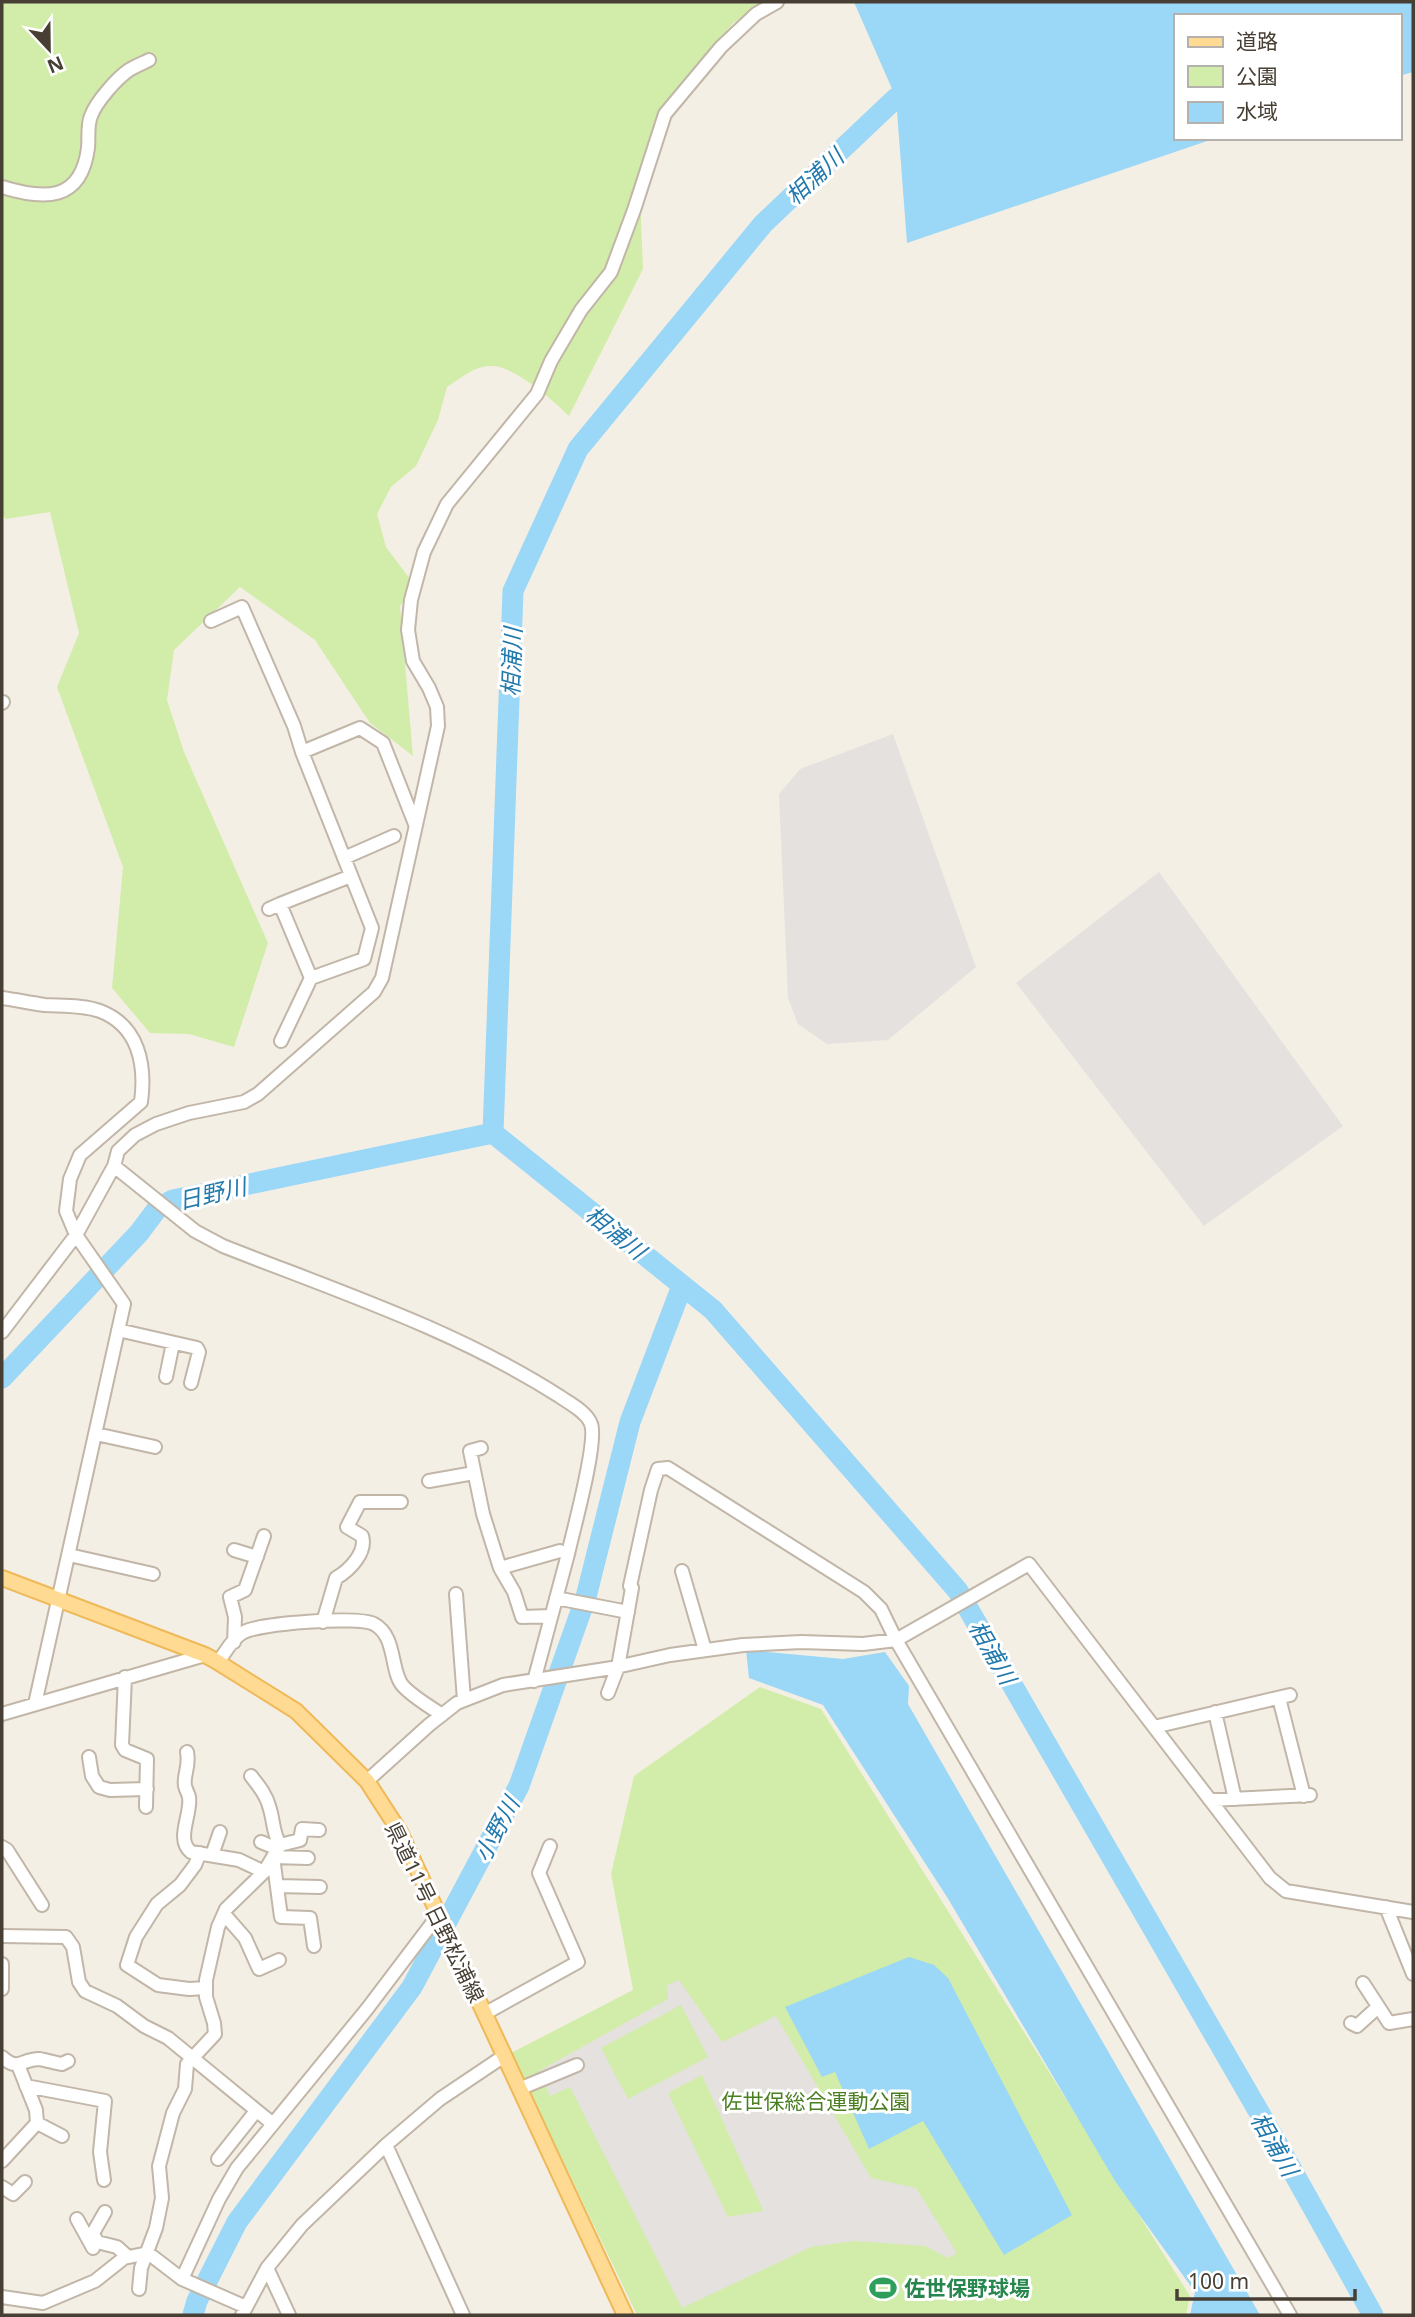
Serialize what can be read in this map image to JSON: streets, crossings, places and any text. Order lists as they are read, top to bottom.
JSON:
{
  "streets": {
    "main road": ["県道11号 日野松浦線"]
  },
  "water": ["相浦川", "日野川", "小野川"],
  "parks": ["佐世保総合運動公園"],
  "places": {
    "sports": ["佐世保野球場"]
  },
  "legend": ["道路", "公園", "水域"],
  "scale_bar": "100 m",
  "north": "bottom"
}
